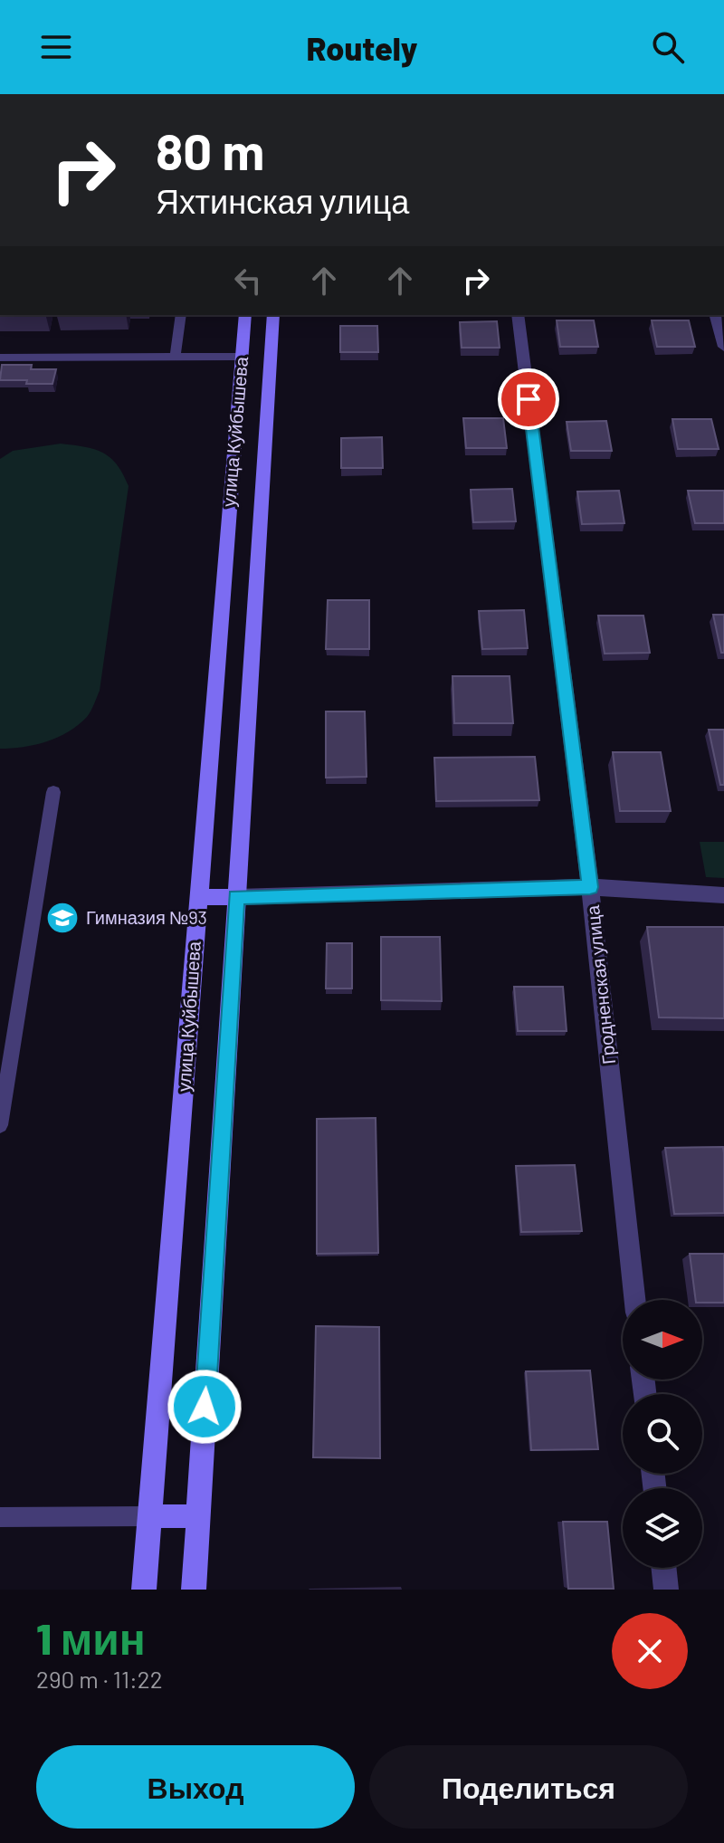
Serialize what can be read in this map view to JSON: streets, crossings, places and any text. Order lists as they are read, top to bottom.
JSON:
{
  "streets": {
    "main road": ["улица Куйбышева"],
    "street": ["Гродненская улица"]
  },
  "places": {
    "school or university": ["Гимназия №93"]
  },
  "north": "right",
  "page": {
    "header": "Routely",
    "turn": ["80 m", "Яхтинская улица"],
    "heading": ["1 мин", "290 m · 11:22"],
    "buttons": ["Выход", "Поделиться"]
  }
}
